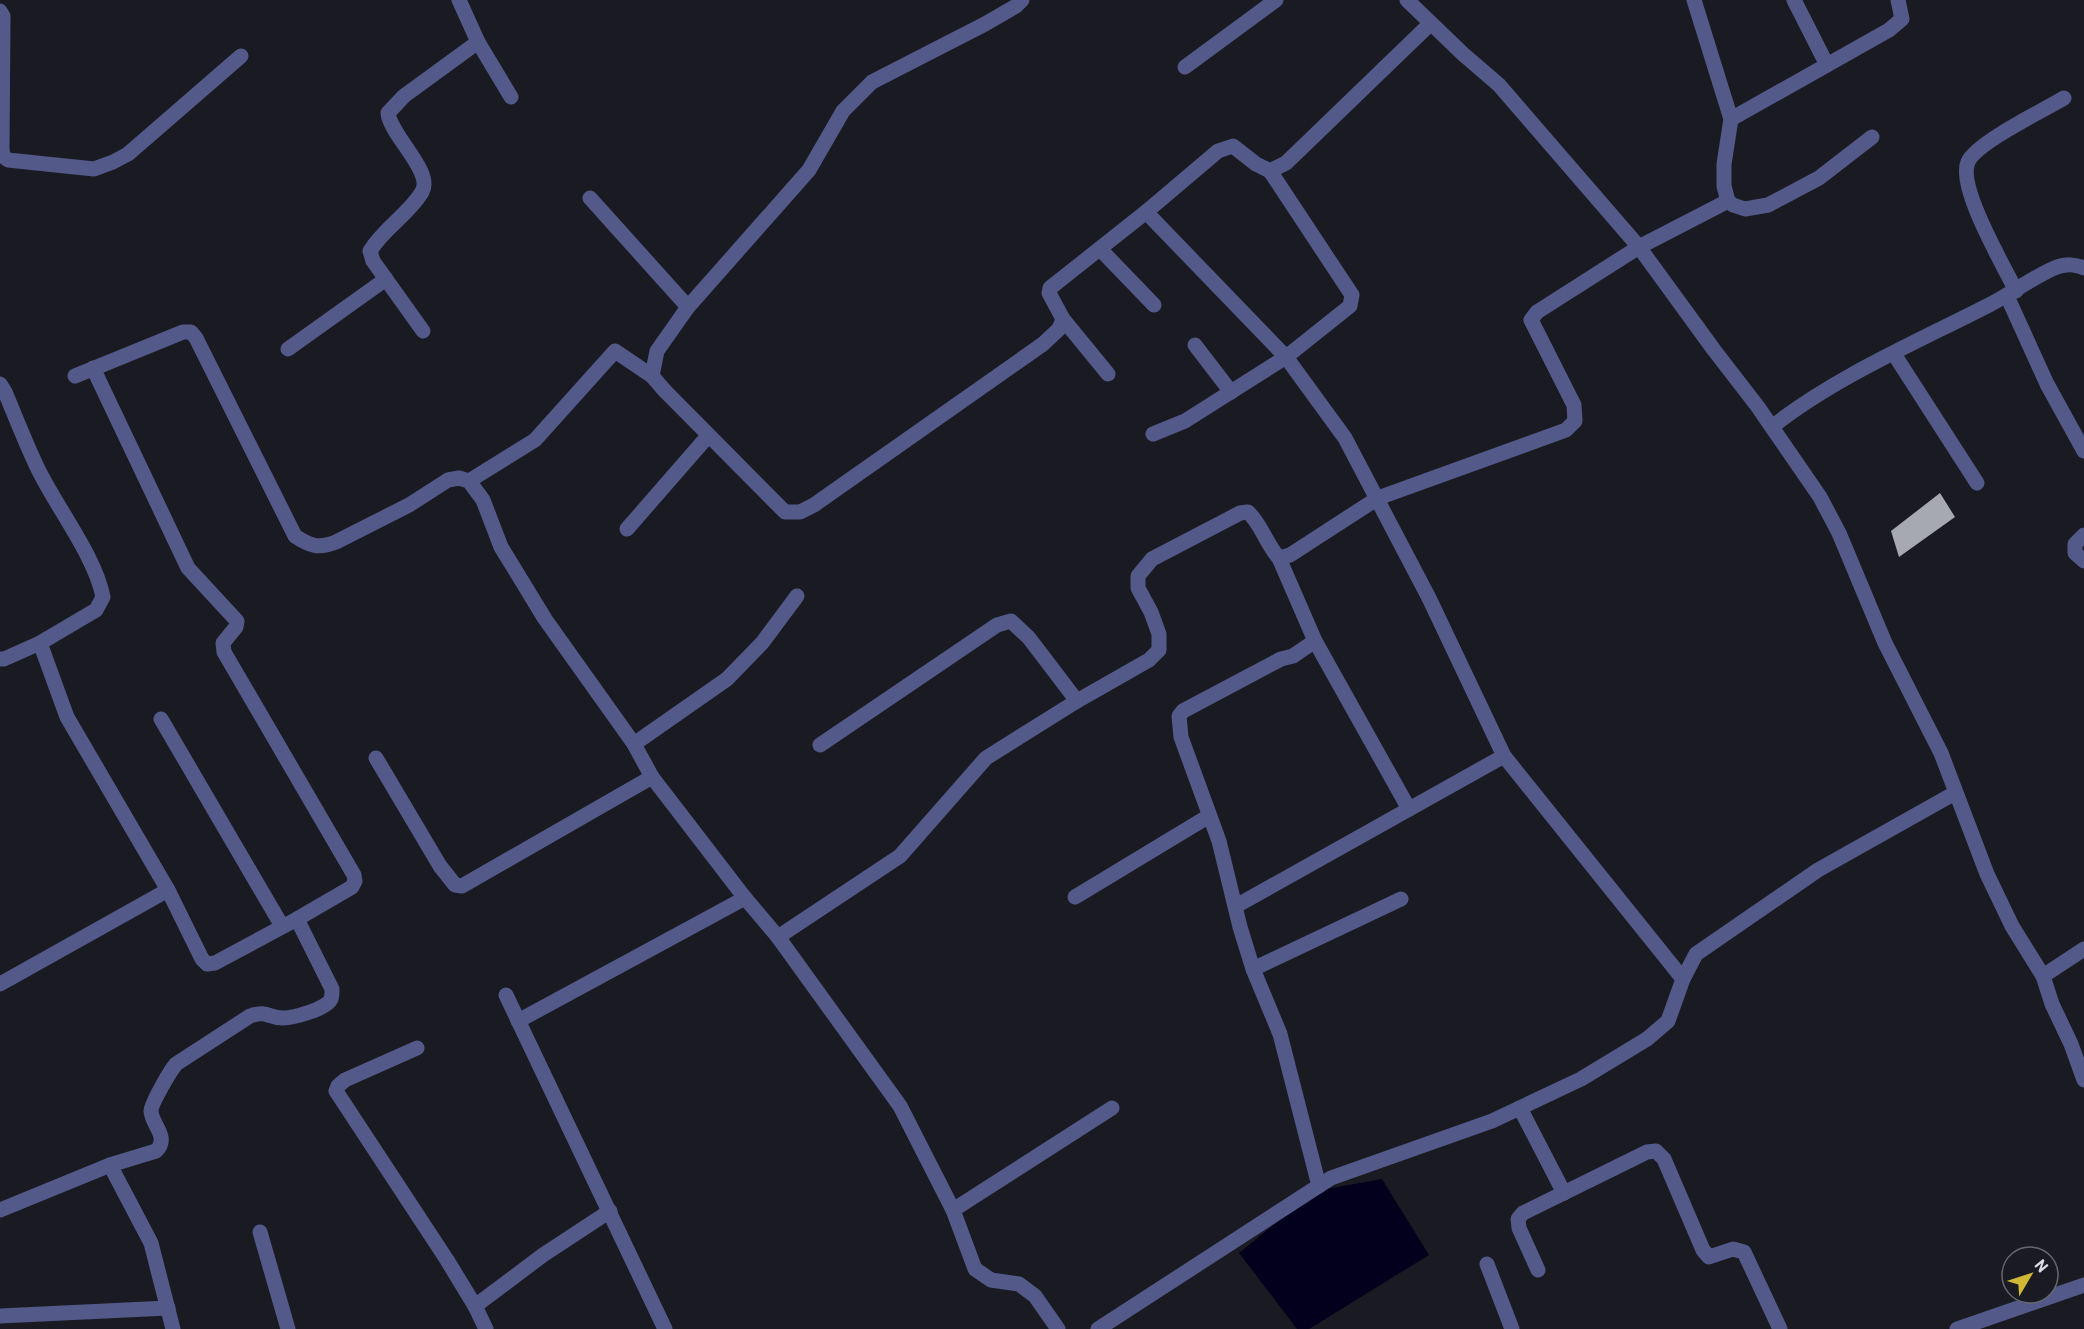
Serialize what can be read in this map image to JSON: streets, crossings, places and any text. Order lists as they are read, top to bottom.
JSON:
{
  "north": "top right"
}
